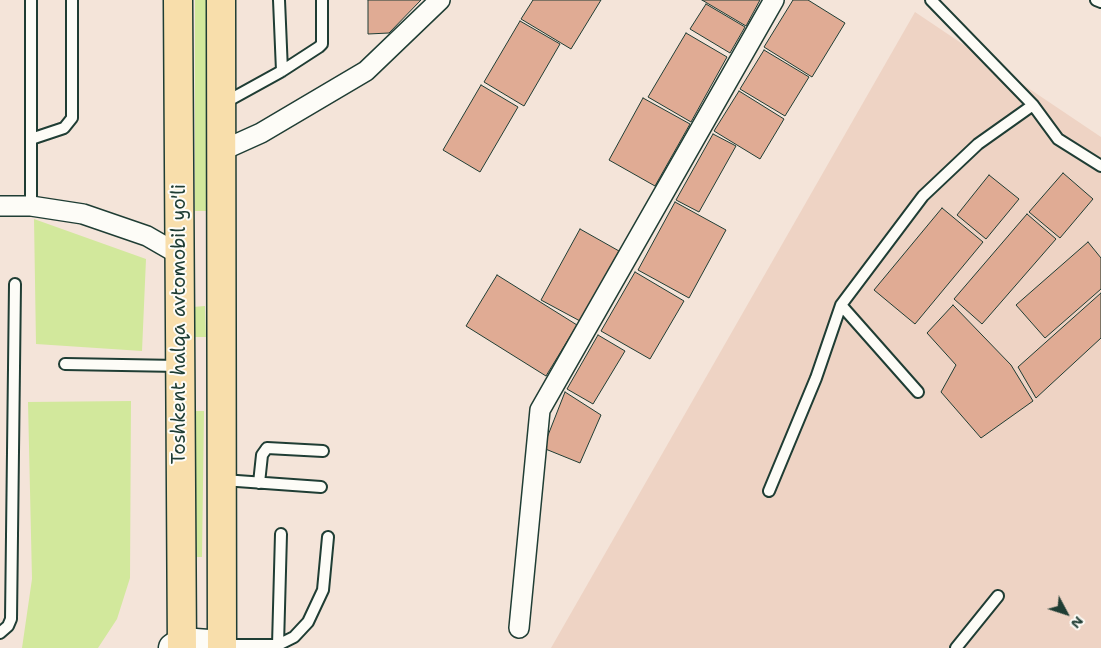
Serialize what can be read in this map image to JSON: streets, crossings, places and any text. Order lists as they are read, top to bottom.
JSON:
{
  "streets": {
    "highway": ["Toshkent halqa avtomobil yo'li"]
  },
  "north": "bottom right"
}
